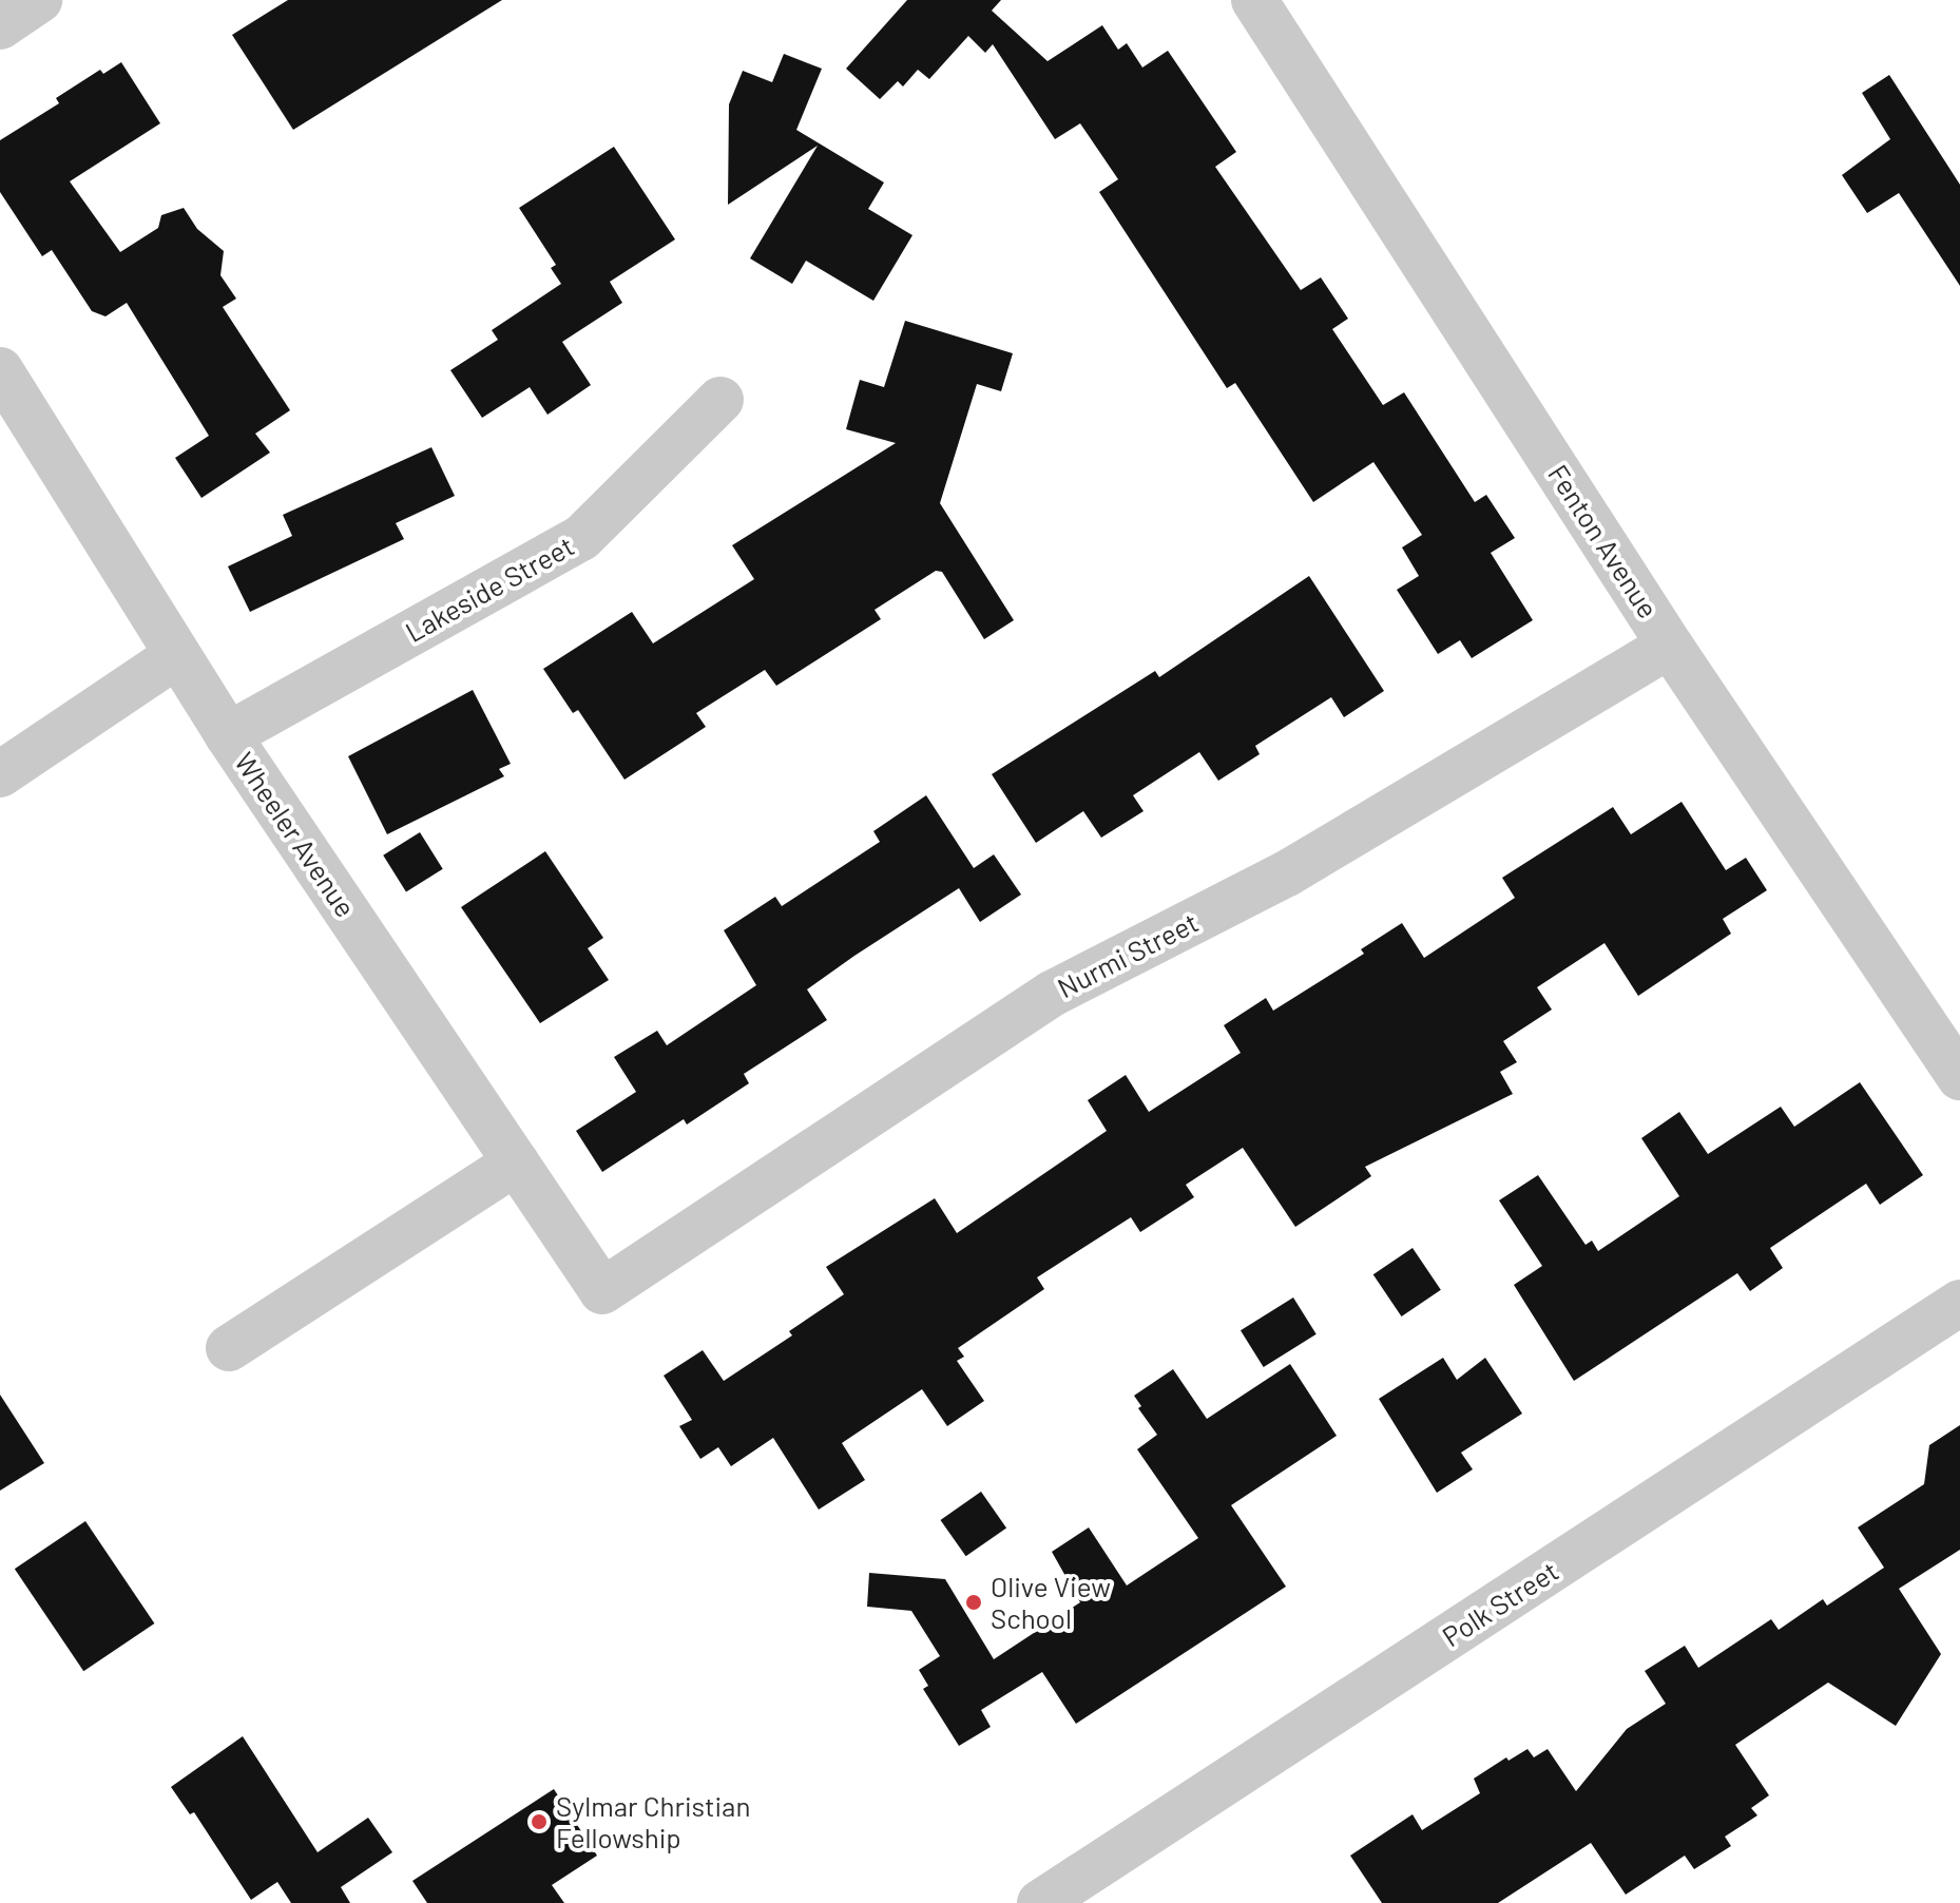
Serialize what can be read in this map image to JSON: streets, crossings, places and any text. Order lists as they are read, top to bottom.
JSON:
{
  "streets": {
    "street": [
      "Fenton Avenue",
      "Lakeside Street",
      "Wheeler Avenue",
      "Nurmi Street",
      "Polk Street"
    ]
  },
  "crossings": [
    ["Fenton Avenue", "Nurmi Street"],
    ["Lakeside Street", "Wheeler Avenue"],
    ["Wheeler Avenue", "Nurmi Street"]
  ],
  "places": ["Olive View School", "Sylmar Christian Fellowship"]
}
